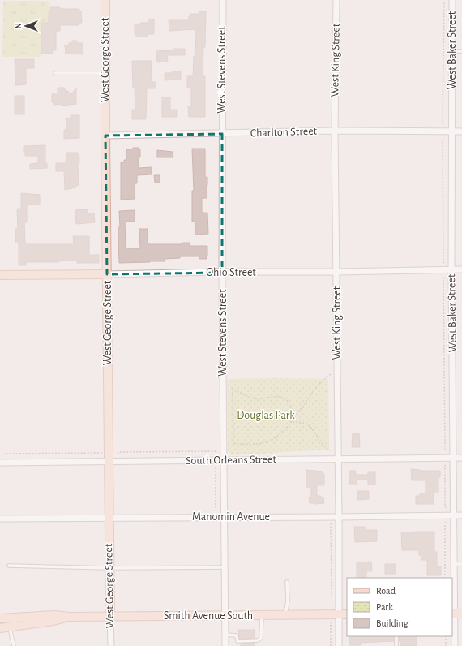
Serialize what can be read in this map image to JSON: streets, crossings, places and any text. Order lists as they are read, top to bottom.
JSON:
{
  "streets": {
    "street": [
      "West Baker Street",
      "West George Street",
      "West King Street",
      "West Stevens Street",
      "Charlton Street",
      "Ohio Street",
      "South Orleans Street",
      "Manomin Avenue",
      "Smith Avenue South"
    ]
  },
  "crossings": [
    ["West Baker Street", "Charlton Street"],
    ["West Baker Street", "Ohio Street"],
    ["West Baker Street", "South Orleans Street"],
    ["West Baker Street", "Manomin Avenue"],
    ["West George Street", "Charlton Street"],
    ["West George Street", "Ohio Street"],
    ["West George Street", "South Orleans Street"],
    ["West George Street", "Manomin Avenue"],
    ["West George Street", "Smith Avenue South"],
    ["West King Street", "Charlton Street"],
    ["West King Street", "Ohio Street"],
    ["West King Street", "South Orleans Street"],
    ["West King Street", "Manomin Avenue"],
    ["West King Street", "Smith Avenue South"],
    ["West Stevens Street", "Charlton Street"],
    ["West Stevens Street", "Ohio Street"],
    ["West Stevens Street", "South Orleans Street"],
    ["West Stevens Street", "Manomin Avenue"],
    ["West Stevens Street", "Smith Avenue South"]
  ],
  "parks": ["Douglas Park"],
  "legend": ["Road", "Park", "Building"],
  "north": "left"
}
